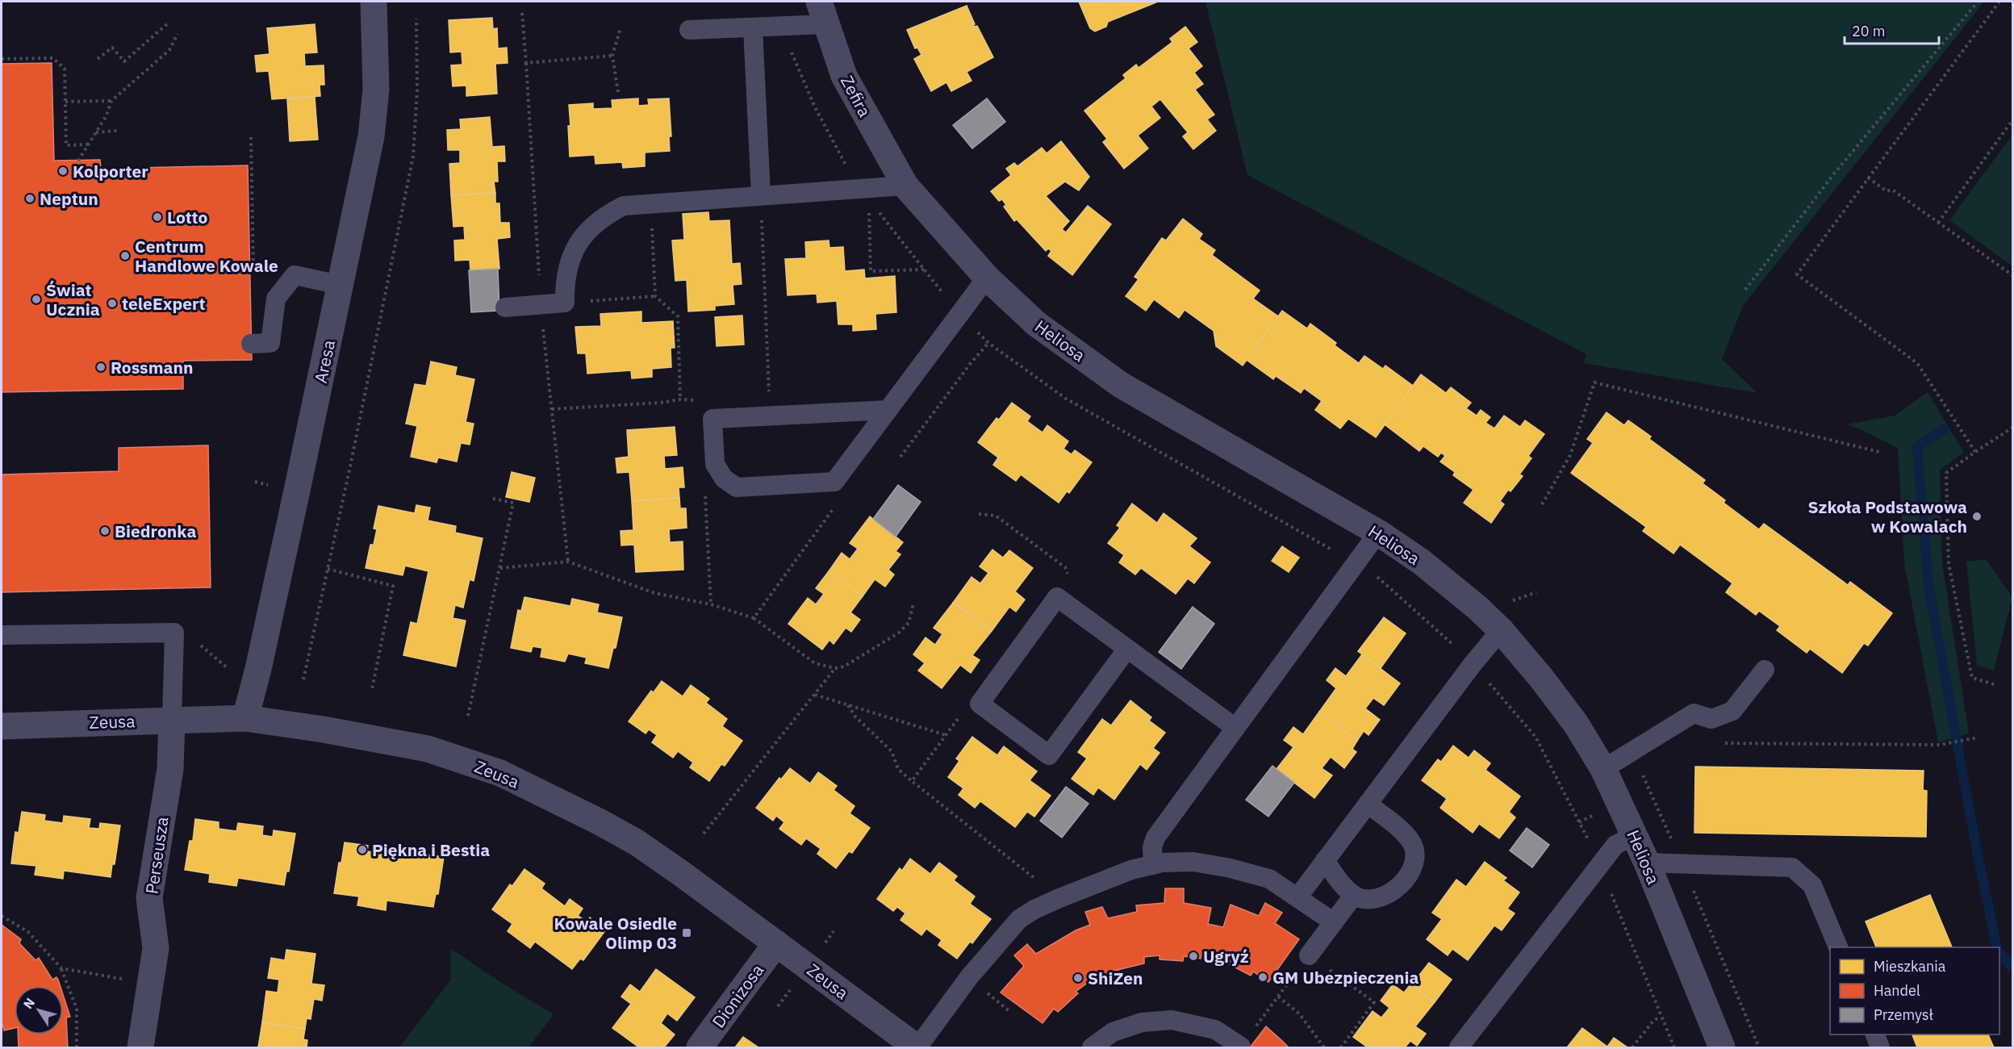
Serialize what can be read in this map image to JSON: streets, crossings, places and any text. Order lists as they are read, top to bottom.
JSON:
{
  "streets": {
    "street": [
      "Zefira",
      "Heliosa",
      "Aresa",
      "Zeusa",
      "Perseusza",
      "Dionizosa"
    ]
  },
  "crossings": [
    ["Zefira", "Heliosa"],
    ["Aresa", "Zeusa"],
    ["Zeusa", "Perseusza"],
    ["Zeusa", "Dionizosa"]
  ],
  "places": {
    "other": [
      "Kolporter",
      "Neptun",
      "Lotto",
      "Centrum Handlowe Kowale",
      "Świat Ucznia",
      "teleExpert",
      "Rossmann",
      "Szkoła Podstawowa w Kowalach",
      "Biedronka",
      "Piękna i Bestia",
      "Ugryź",
      "GM Ubezpieczenia",
      "ShiZen"
    ],
    "transit": ["Kowale Osiedle Olimp 03"]
  },
  "legend": ["Mieszkania", "Handel", "Przemysł"],
  "scale_bar": "20 m",
  "north": "top left"
}
